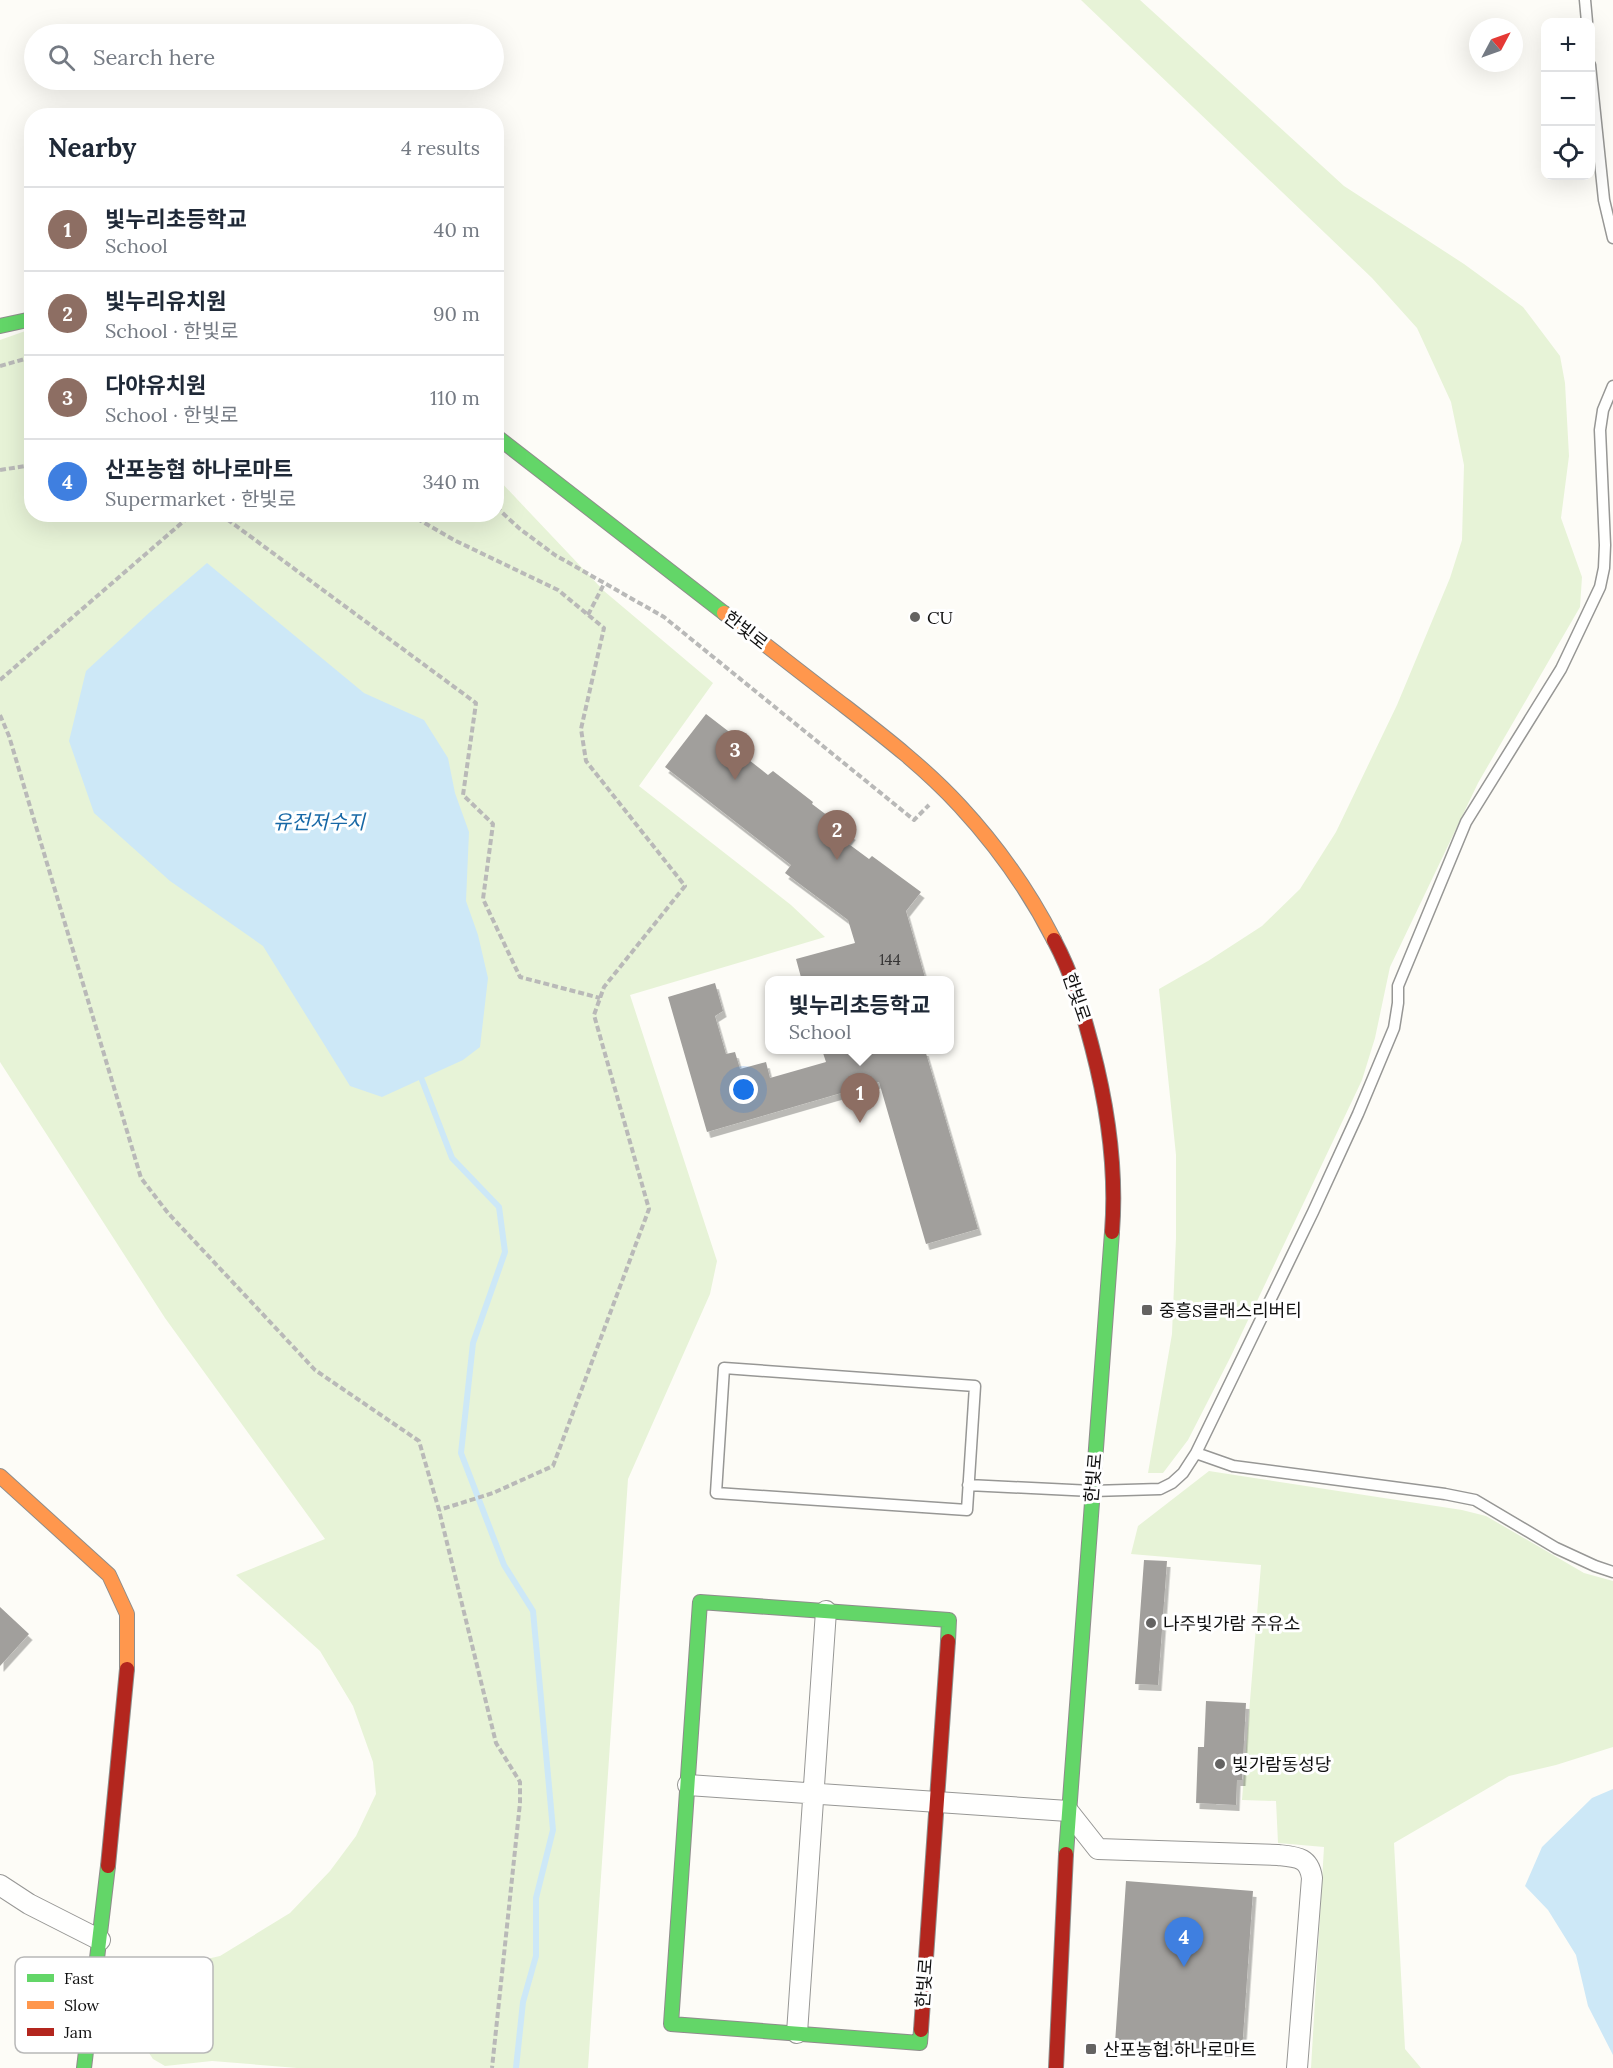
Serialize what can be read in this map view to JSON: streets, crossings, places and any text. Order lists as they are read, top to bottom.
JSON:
{
  "streets": {
    "street": ["한빛로"]
  },
  "water": ["유전저수지"],
  "places": {
    "other": ["CU", "나주빛가람 주유소", "빛가람동성당"],
    "transit": ["중흥S클래스리버티", "산포농협.하나로마트"]
  },
  "house_numbers": ["144"],
  "legend": ["Fast", "Slow", "Jam"],
  "north": "top right",
  "page": {
    "map_buttons": ["+", "−"],
    "search": "Search here",
    "heading": ["Nearby", "4 results"],
    "list": [
      {
        "mark": "1",
        "name": "빛누리초등학교",
        "note": "School",
        "value": "40 m"
      },
      {
        "mark": "2",
        "name": "빛누리유치원",
        "note": "School · 한빛로",
        "value": "90 m"
      },
      {
        "mark": "3",
        "name": "다야유치원",
        "note": "School · 한빛로",
        "value": "110 m"
      },
      {
        "mark": "4",
        "name": "산포농협 하나로마트",
        "note": "Supermarket · 한빛로",
        "value": "340 m"
      }
    ],
    "pins": [
      "3",
      "2",
      "1",
      "4"
    ],
    "popup": ["빛누리초등학교", "School"]
  }
}
